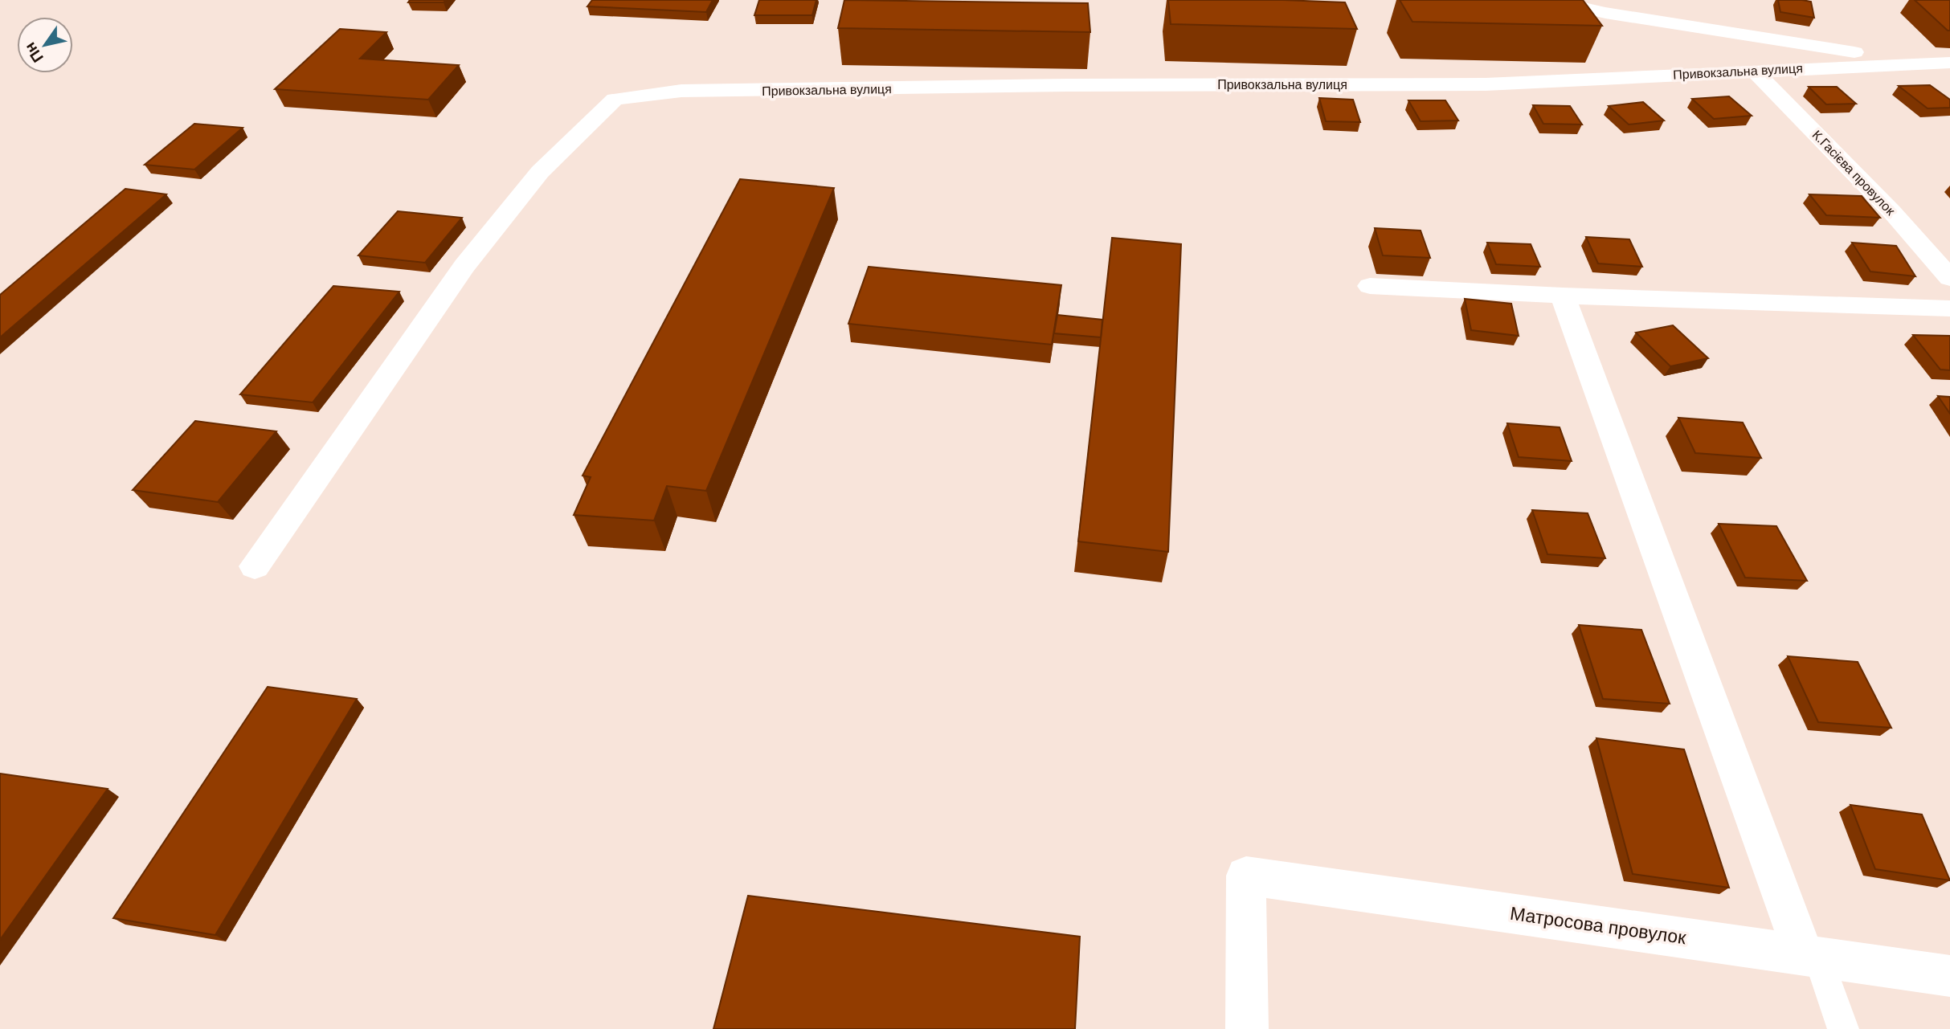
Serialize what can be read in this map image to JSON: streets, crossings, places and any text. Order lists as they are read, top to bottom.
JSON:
{
  "streets": {
    "street": ["Привокзальна вулиця", "К.Гасієва провулок", "Матросова провулок"]
  },
  "crossings": [
    ["Привокзальна вулиця", "К.Гасієва провулок"]
  ],
  "north": "bottom left"
}
